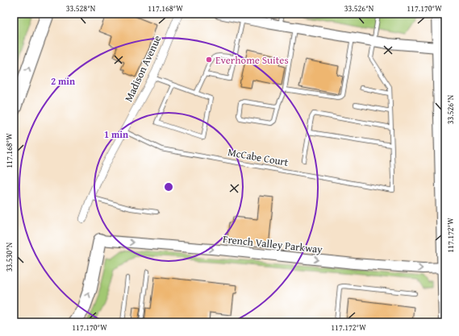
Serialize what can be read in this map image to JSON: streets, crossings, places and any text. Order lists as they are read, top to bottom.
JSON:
{
  "streets": {
    "main road": ["French Valley Parkway"],
    "street": ["Madison Avenue"],
    "lane": ["McCabe Court"]
  },
  "crossings": [
    ["Madison Avenue", "McCabe Court"]
  ],
  "one_way": ["French Valley Parkway"],
  "places": ["Everhome Suites"],
  "coordinates": [
    "33.528°N",
    "117.168°W",
    "33.526°N",
    "117.170°W",
    "117.172°W",
    "33.530°N"
  ],
  "rings": ["2 min", "1 min"]
}
